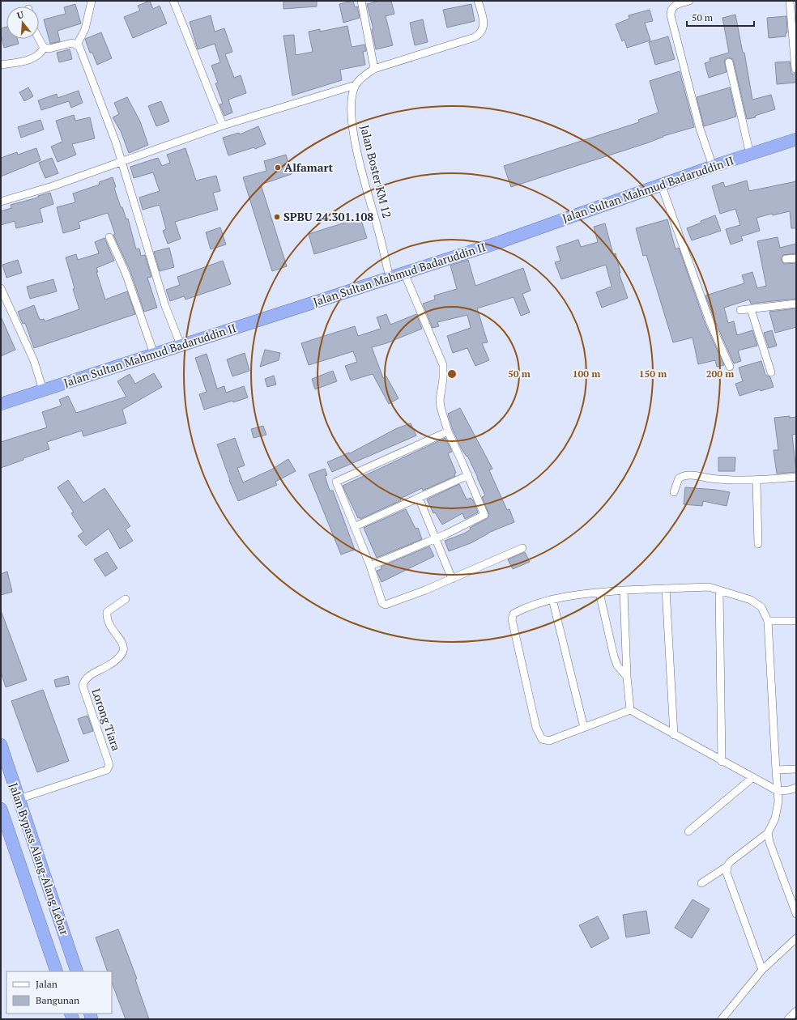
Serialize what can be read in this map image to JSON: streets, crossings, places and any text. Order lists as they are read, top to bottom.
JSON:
{
  "streets": {
    "highway": ["Jalan Sultan Mahmud Badaruddin II", "Jalan Bypass Alang-Alang Lebar"],
    "street": ["Jalan Boster KM 12", "Lorong Tiara"]
  },
  "crossings": [
    ["Jalan Boster KM 12", "Jalan Sultan Mahmud Badaruddin II"],
    ["Lorong Tiara", "Jalan Bypass Alang-Alang Lebar"]
  ],
  "places": ["Alfamart", "SPBU 24.301.108"],
  "legend": ["Jalan", "Bangunan"],
  "scale_bar": "50 m",
  "north": "top",
  "rings": [
    "50 m",
    "100 m",
    "150 m",
    "200 m"
  ]
}
